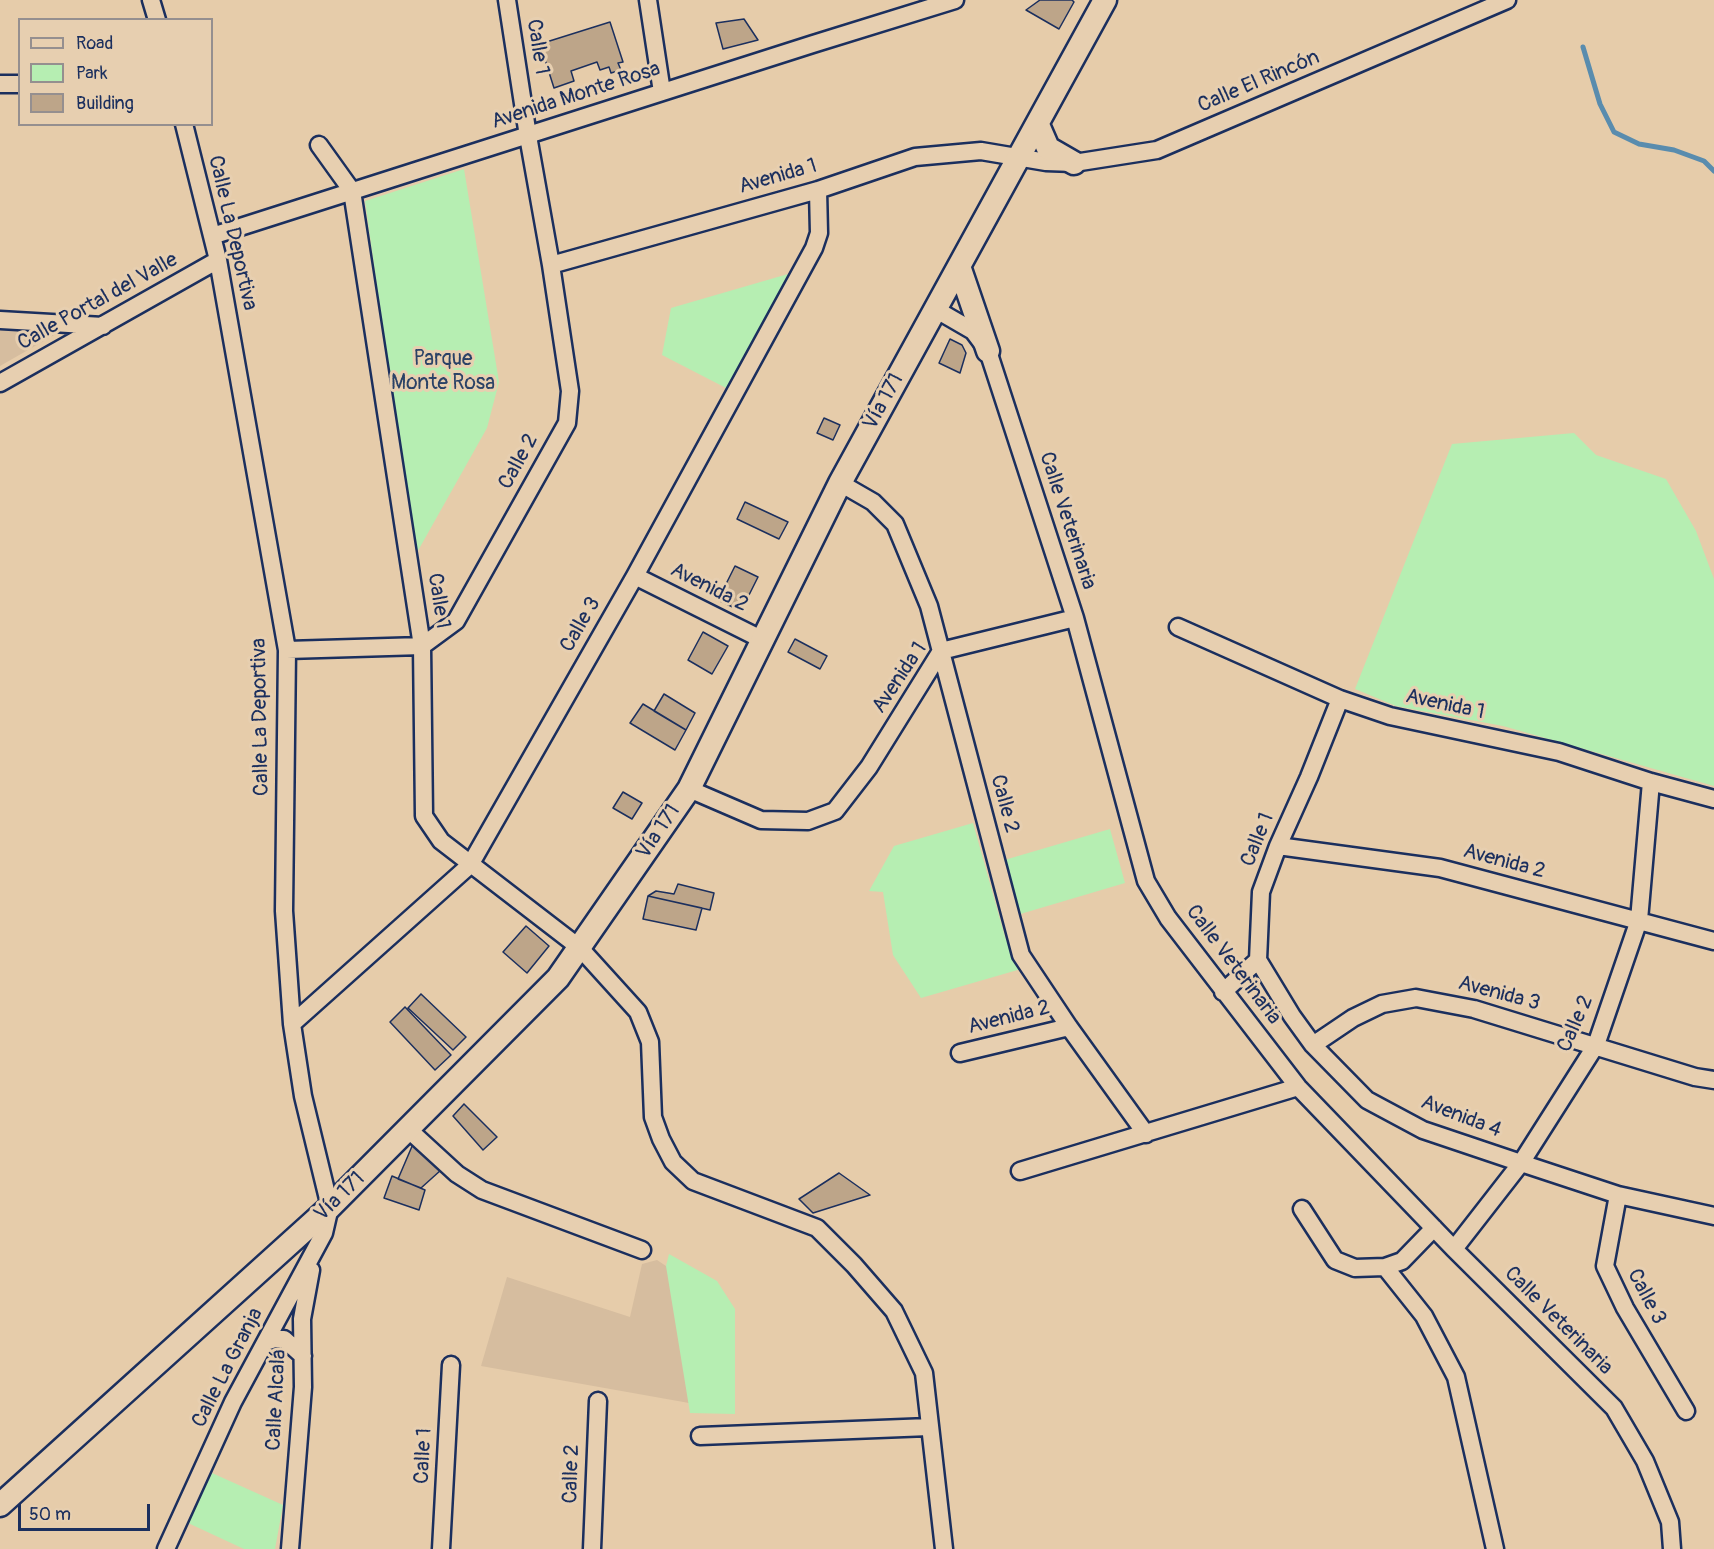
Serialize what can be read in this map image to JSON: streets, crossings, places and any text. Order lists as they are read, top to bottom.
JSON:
{
  "streets": {
    "main road": ["Vía 171"],
    "street": [
      "Calle 1",
      "Calle El Rincón",
      "Avenida Monte Rosa",
      "Avenida 1",
      "Calle La Deportiva",
      "Calle Portal del Valle",
      "Calle 2",
      "Calle Veterinaria",
      "Avenida 2",
      "Calle 3",
      "Avenida 3",
      "Avenida 4",
      "Calle La Granja",
      "Calle Alcalá"
    ]
  },
  "crossings": [
    ["Calle 1", "Avenida Monte Rosa"],
    ["Calle 1", "Avenida 1"],
    ["Calle 1", "Vía 171"],
    ["Calle 1", "Calle 2"],
    ["Calle 1", "Avenida 2"],
    ["Calle 1", "Calle 3"],
    ["Calle 1", "Avenida 4"],
    ["Calle El Rincón", "Avenida 1"],
    ["Calle El Rincón", "Vía 171"],
    ["Avenida Monte Rosa", "Calle La Deportiva"],
    ["Avenida Monte Rosa", "Calle 2"],
    ["Avenida 1", "Vía 171"],
    ["Avenida 1", "Calle 2"],
    ["Avenida 1", "Calle Veterinaria"],
    ["Avenida 1", "Calle 3"],
    ["Calle La Deportiva", "Calle Portal del Valle"],
    ["Calle La Deportiva", "Vía 171"],
    ["Calle La Deportiva", "Calle 3"],
    ["Calle La Deportiva", "Calle La Granja"],
    ["Vía 171", "Calle 2"],
    ["Vía 171", "Calle Veterinaria"],
    ["Vía 171", "Avenida 2"],
    ["Vía 171", "Calle La Granja"],
    ["Calle 2", "Calle Veterinaria"],
    ["Calle 2", "Avenida 2"],
    ["Calle 2", "Avenida 3"],
    ["Calle 2", "Avenida 4"],
    ["Avenida 2", "Calle 3"],
    ["Calle 3", "Avenida 4"],
    ["Avenida 3", "Avenida 4"],
    ["Calle La Granja", "Calle Alcalá"]
  ],
  "parks": ["Parque Monte Rosa"],
  "legend": ["Road", "Park", "Building"],
  "scale_bar": "50 m"
}
